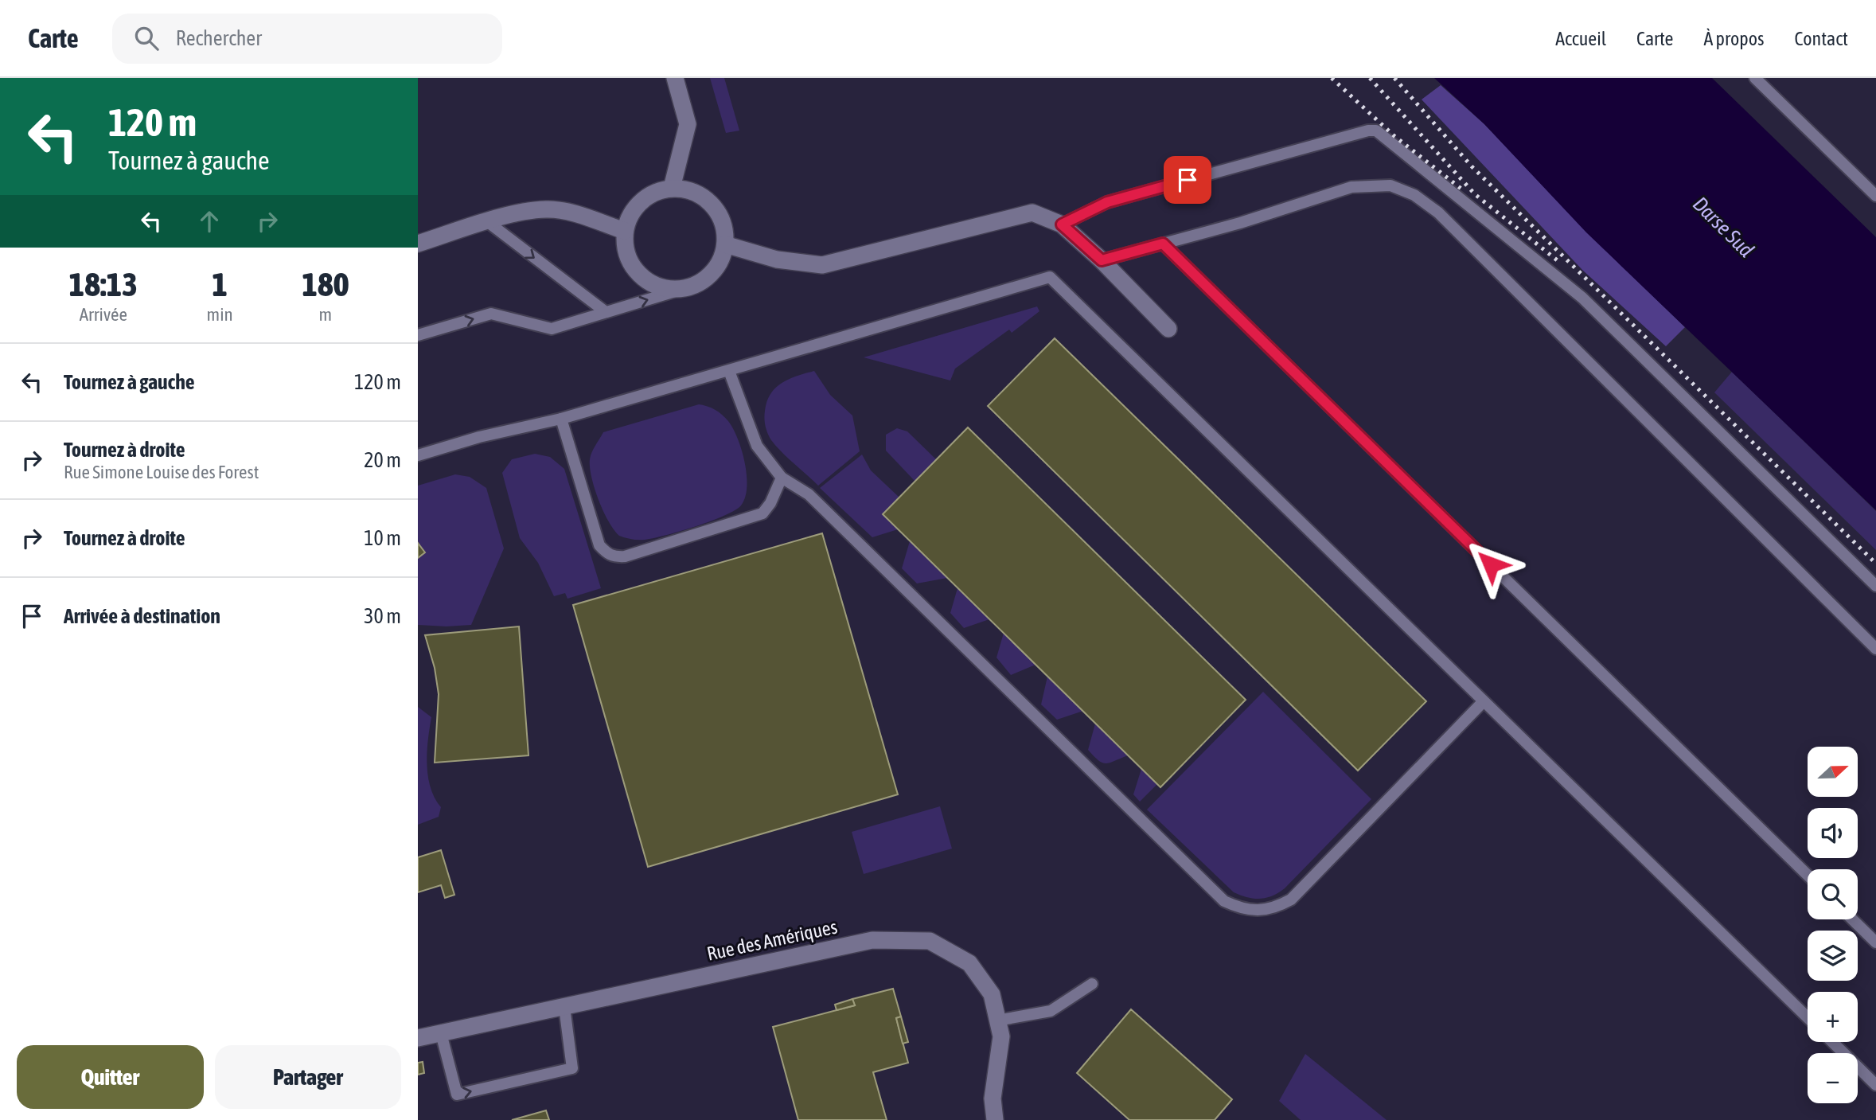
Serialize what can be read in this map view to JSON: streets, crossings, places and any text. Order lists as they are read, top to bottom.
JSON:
{
  "streets": {
    "street": ["Rue des Amériques"]
  },
  "water": ["Darse Sud"],
  "north": "right",
  "page": {
    "header": "Carte",
    "search": "Rechercher",
    "nav": [
      "Accueil",
      "Carte",
      "À propos",
      "Contact"
    ],
    "turn": ["120 m", "Tournez à gauche"],
    "eta": [
      "18:13",
      "Arrivée",
      "1",
      "min",
      "180",
      "m"
    ],
    "list": [
      {
        "name": "Tournez à gauche",
        "value": "120 m"
      },
      {
        "name": "Tournez à droite",
        "note": "Rue Simone Louise des Forest",
        "value": "20 m"
      },
      {
        "name": "Tournez à droite",
        "value": "10 m"
      },
      {
        "name": "Arrivée à destination",
        "value": "30 m"
      }
    ],
    "map_buttons": ["+", "−"],
    "buttons": ["Quitter", "Partager"]
  }
}
